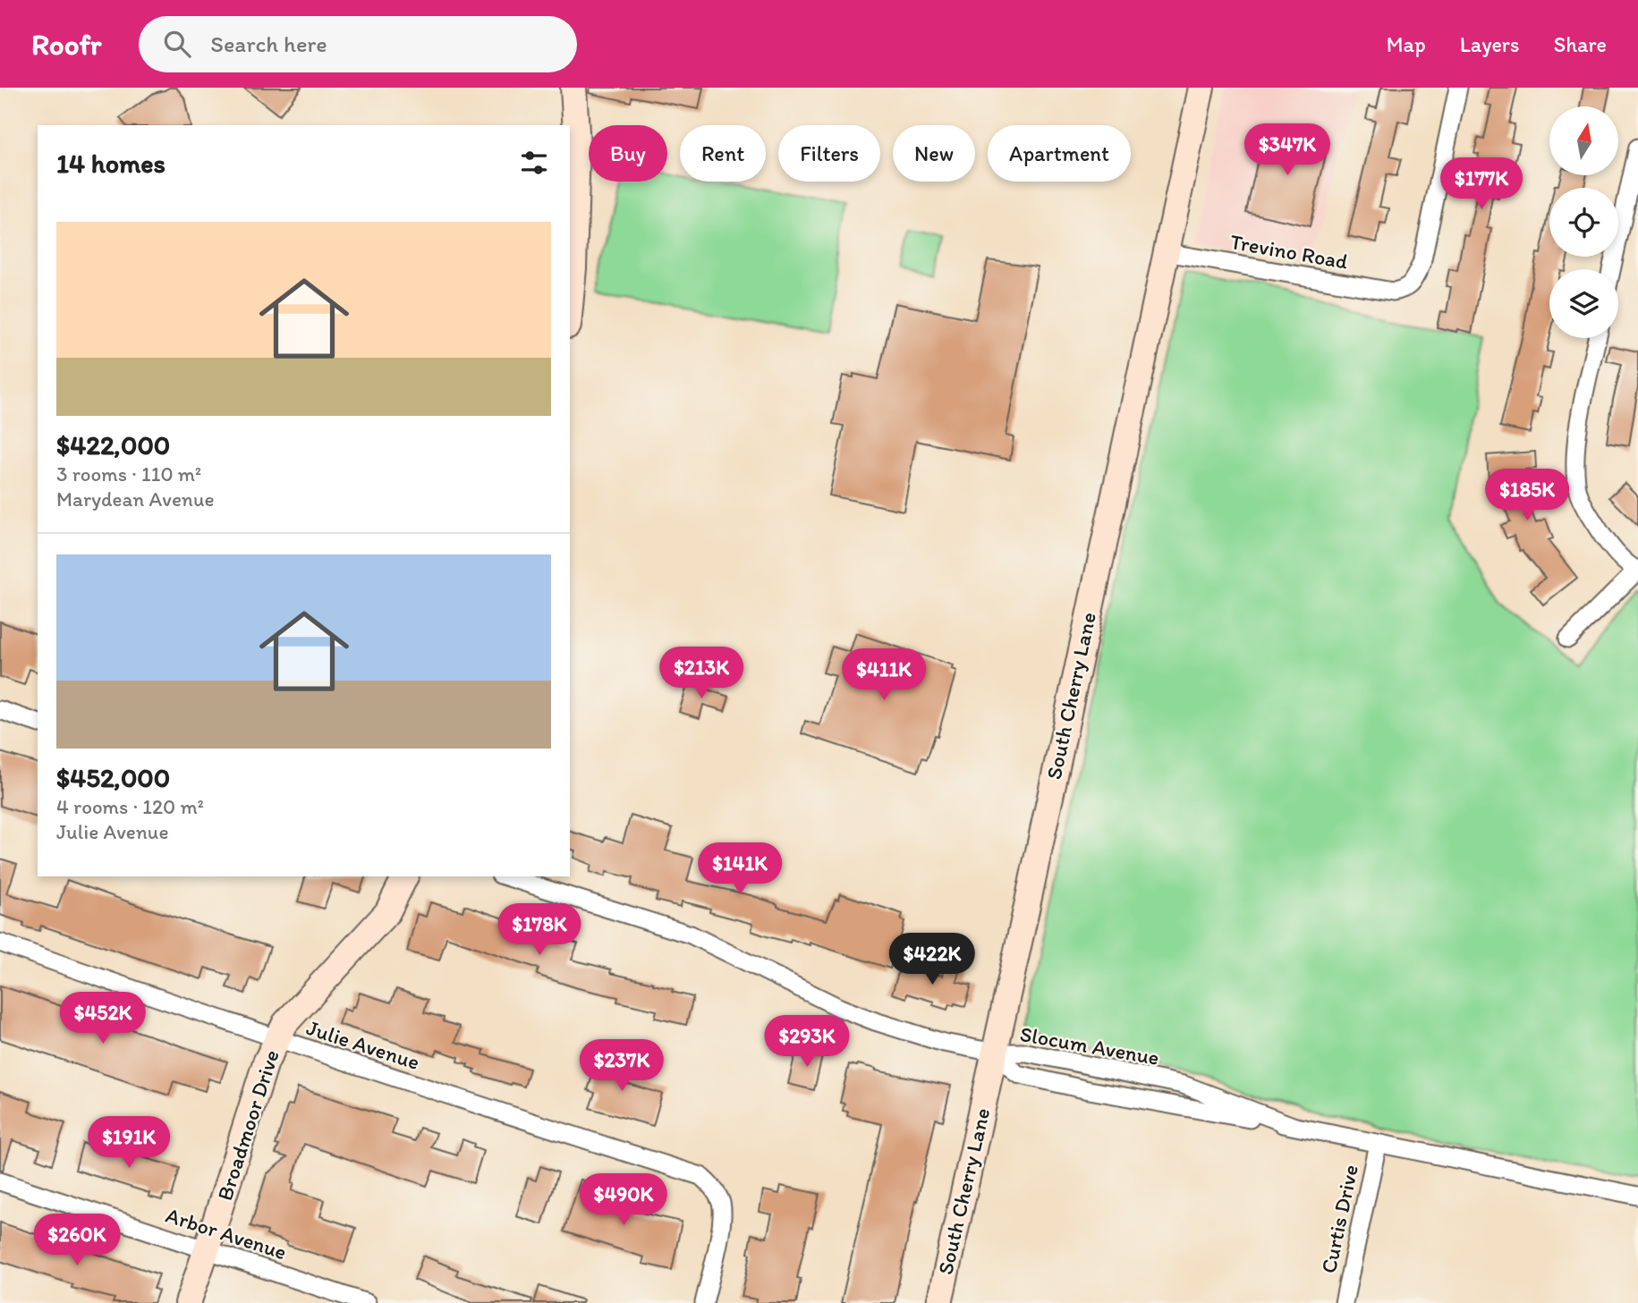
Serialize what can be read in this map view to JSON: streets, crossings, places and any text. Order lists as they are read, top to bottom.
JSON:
{
  "streets": {
    "street": [
      "Trevino Road",
      "South Cherry Lane",
      "Julie Avenue",
      "Slocum Avenue",
      "Broadmoor Drive",
      "Curtis Drive",
      "Arbor Avenue"
    ]
  },
  "crossings": [
    ["Trevino Road", "South Cherry Lane"],
    ["South Cherry Lane", "Slocum Avenue"],
    ["Julie Avenue", "Broadmoor Drive"],
    ["Slocum Avenue", "Curtis Drive"],
    ["Broadmoor Drive", "Arbor Avenue"]
  ],
  "north": "top",
  "page": {
    "header": "Roofr",
    "search": "Search here",
    "nav": ["Map", "Layers", "Share"],
    "price": [
      "$347K",
      "$177K",
      "$185K",
      "$213K",
      "$411K",
      "$141K",
      "$178K",
      "$422K",
      "$452K",
      "$293K",
      "$237K",
      "$191K",
      "$490K",
      "$260K"
    ],
    "chip": [
      "Buy",
      "Rent",
      "Filters",
      "New",
      "Apartment"
    ],
    "heading": "14 homes",
    "list": [
      {
        "name": "$422,000",
        "note": "3 rooms · 110 m² · Marydean Avenue"
      },
      {
        "name": "$452,000",
        "note": "4 rooms · 120 m² · Julie Avenue"
      }
    ]
  }
}
